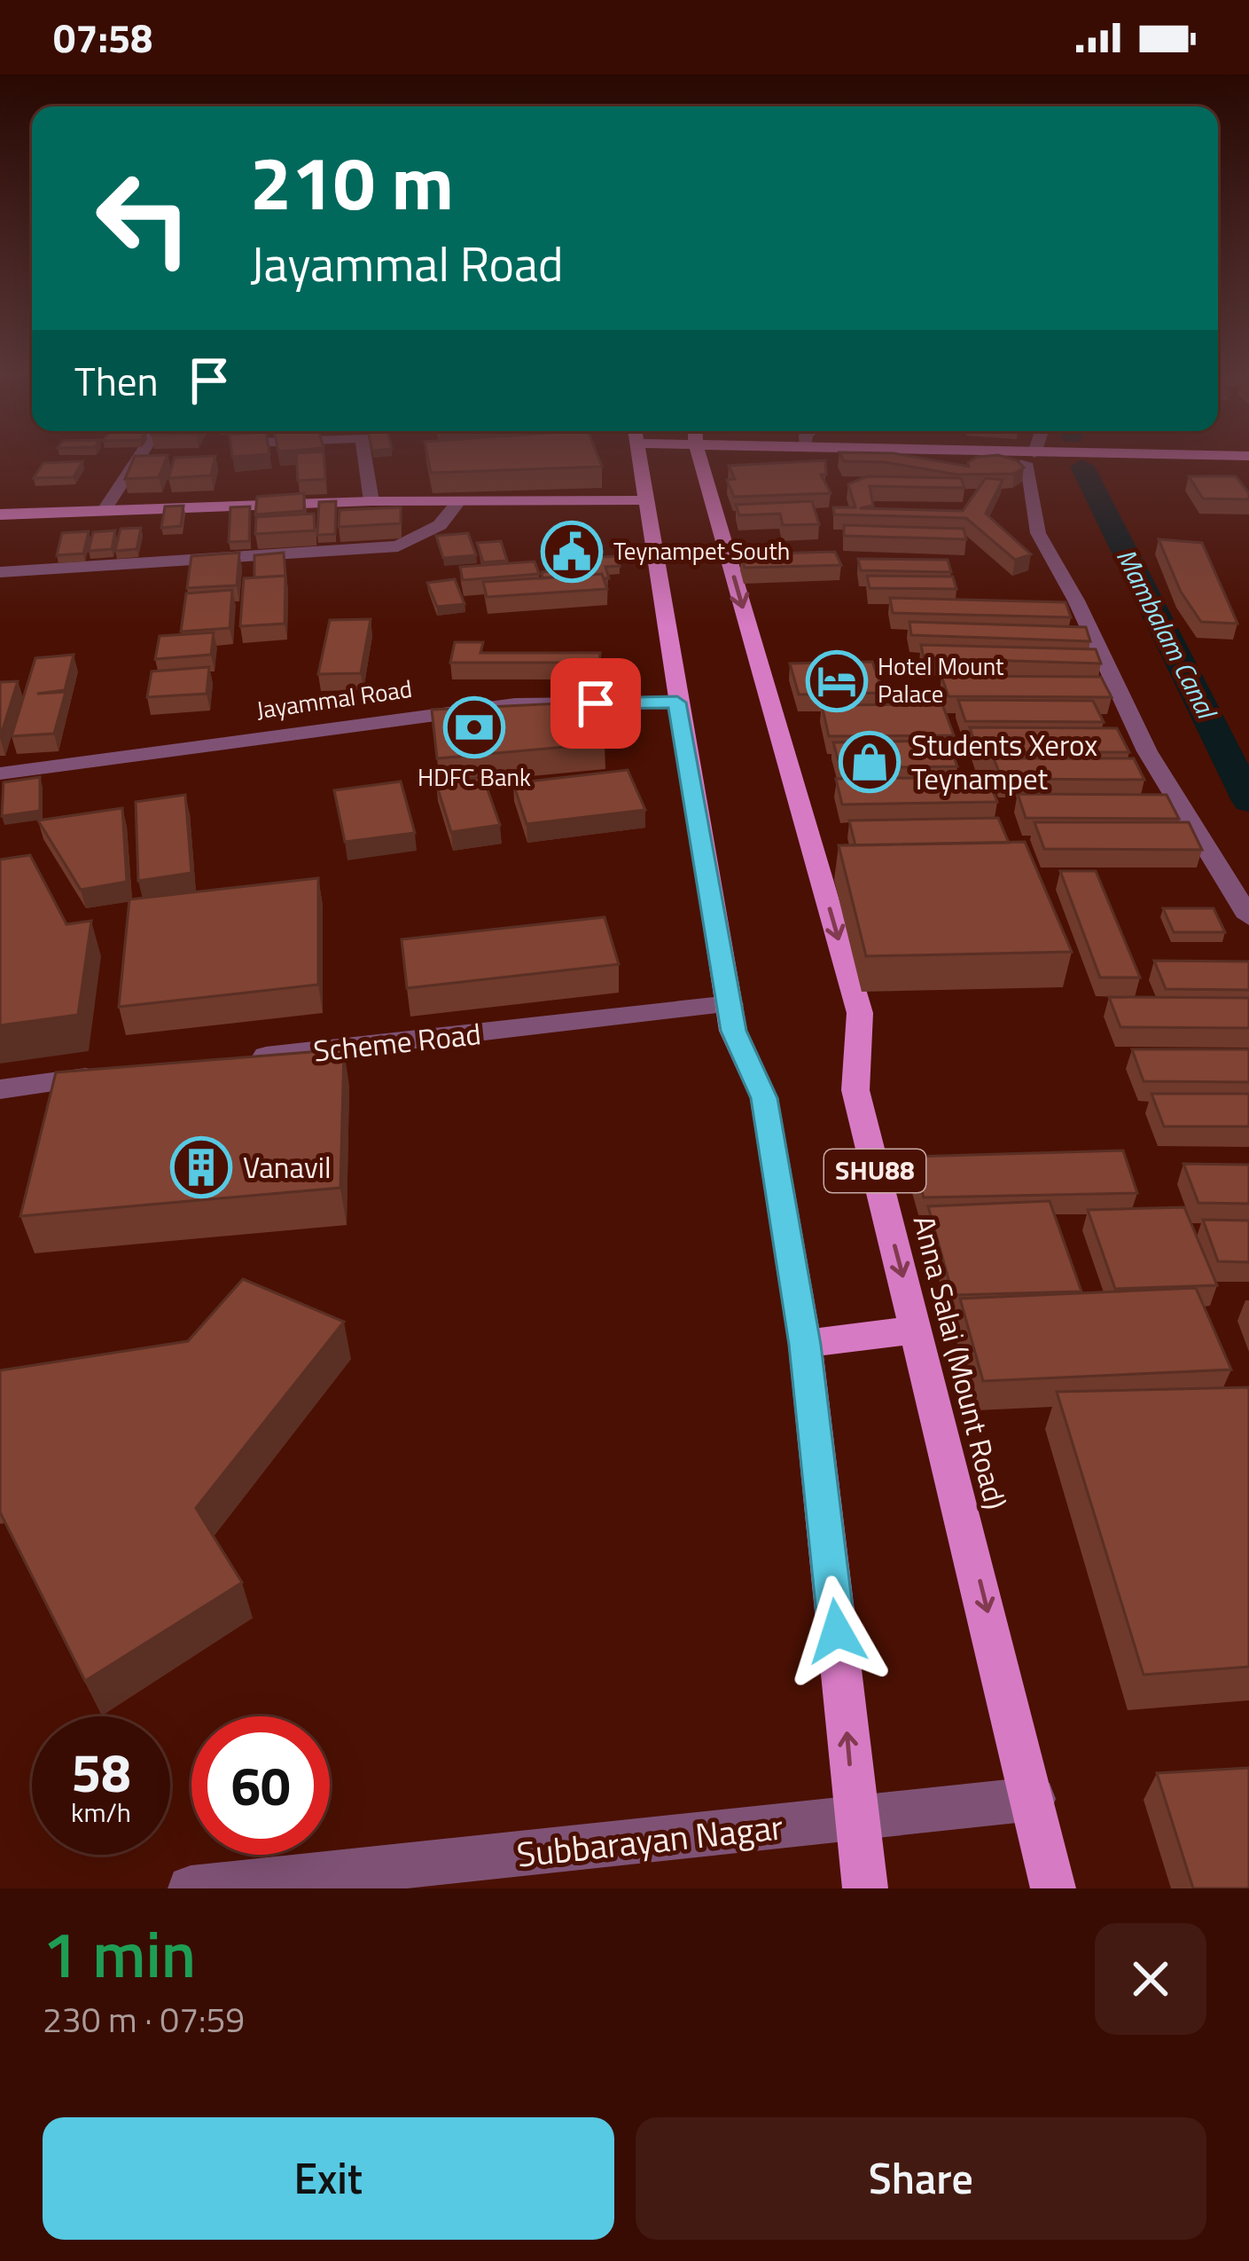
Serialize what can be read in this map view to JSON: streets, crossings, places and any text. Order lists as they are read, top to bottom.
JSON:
{
  "streets": {
    "main road": ["SHU88", "Anna Salai (Mount Road)"],
    "street": ["Jayammal Road", "Scheme Road", "Subbarayan Nagar"]
  },
  "crossings": [
    ["Anna Salai (Mount Road)", "Subbarayan Nagar"]
  ],
  "water": ["Mambalam Canal"],
  "places": {
    "public building": ["Teynampet South"],
    "hotel": ["Hotel Mount Palace"],
    "bank": ["HDFC Bank"],
    "shop": ["Students Xerox Teynampet"],
    "building": ["Vanavil"]
  },
  "page": {
    "status": "07:58",
    "turn": ["210 m", "Jayammal Road"],
    "then": "Then",
    "speed": "58 km/h",
    "limit": "60",
    "heading": ["1 min", "230 m · 07:59"],
    "buttons": ["Exit", "Share"]
  }
}
